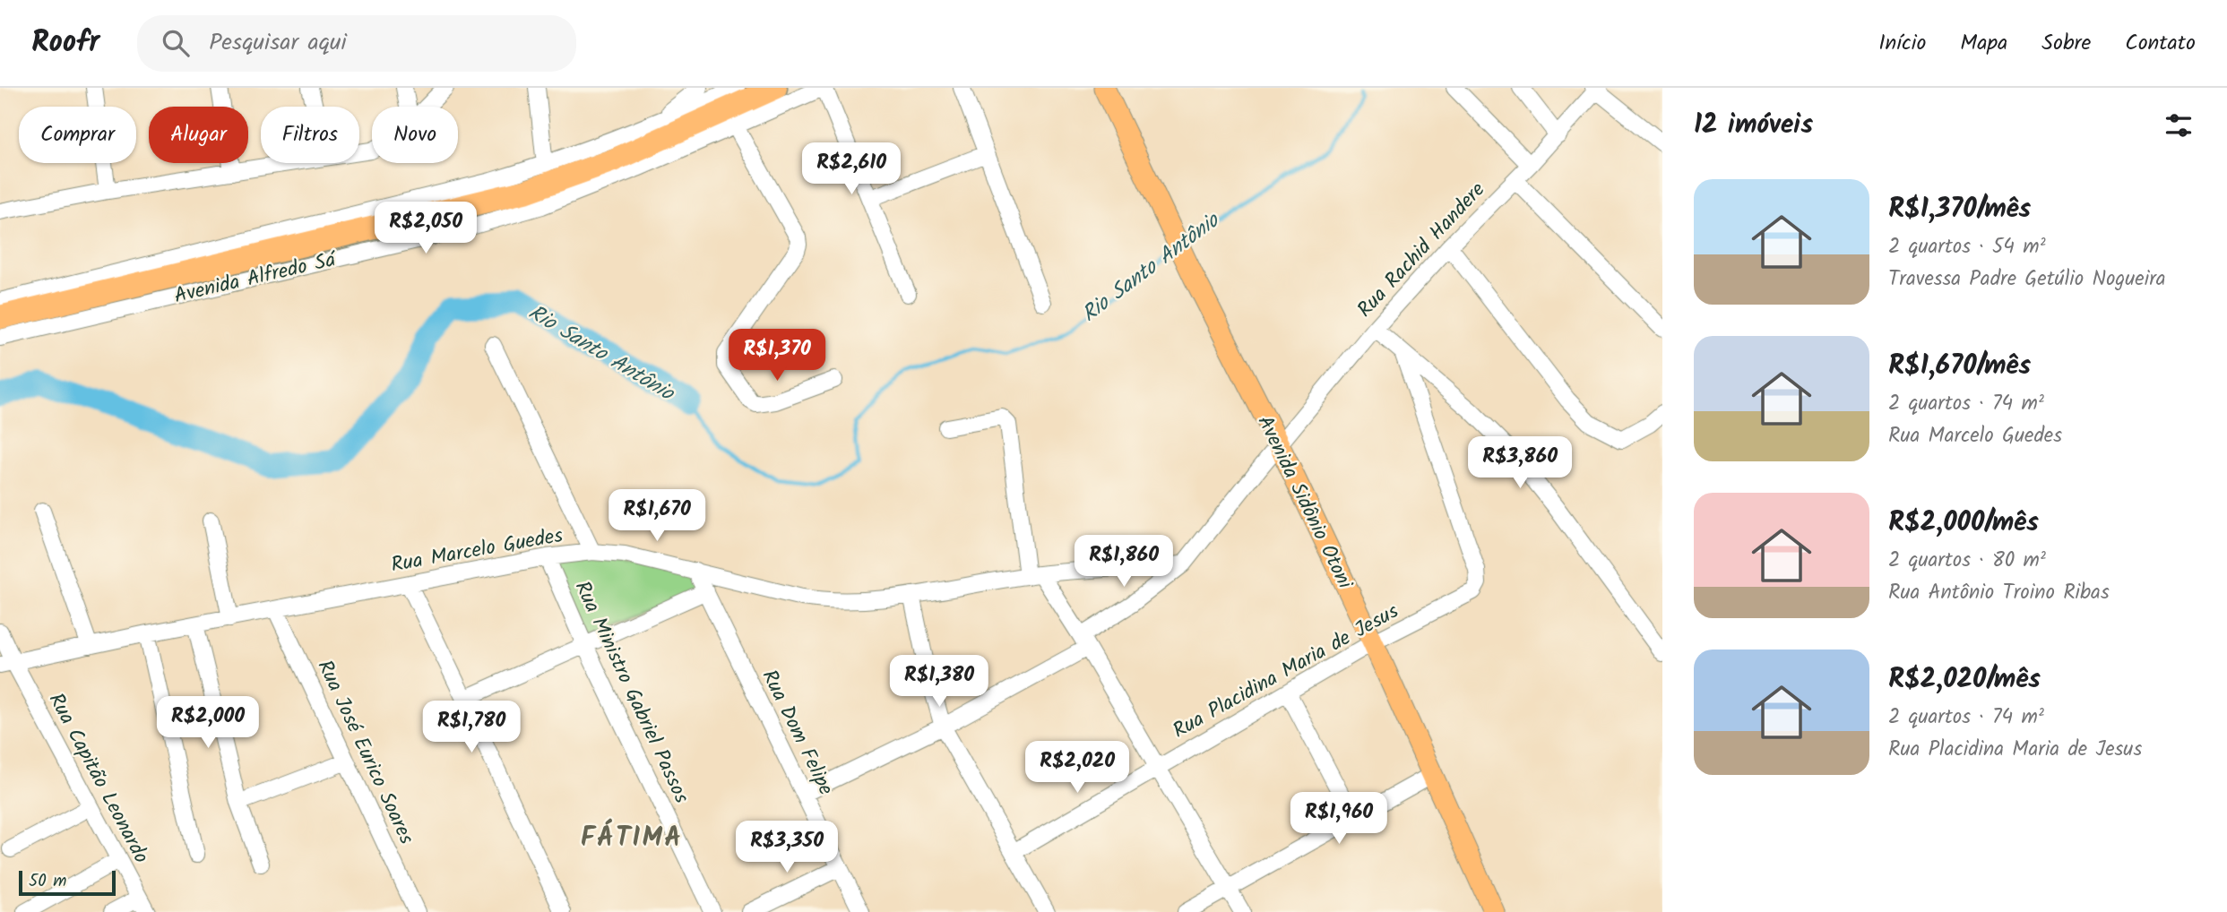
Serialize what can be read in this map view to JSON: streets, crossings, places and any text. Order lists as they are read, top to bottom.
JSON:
{
  "streets": {
    "highway": ["Avenida Alfredo Sá"],
    "main road": ["Avenida Sidônio Otoni"],
    "street": [
      "Rua Rachid Handere",
      "Rua Marcelo Guedes",
      "Rua Placidina Maria de Jesus",
      "Rua Ministro Gabriel Passos",
      "Rua Dom Felipe",
      "Rua José Eurico Soares",
      "Rua Capitão Leonardo"
    ]
  },
  "crossings": [
    ["Rua Rachid Handere", "Avenida Sidônio Otoni"],
    ["Avenida Sidônio Otoni", "Rua Placidina Maria de Jesus"],
    ["Rua Marcelo Guedes", "Rua Ministro Gabriel Passos"],
    ["Rua Marcelo Guedes", "Rua Dom Felipe"],
    ["Rua Marcelo Guedes", "Rua José Eurico Soares"],
    ["Rua Marcelo Guedes", "Rua Capitão Leonardo"]
  ],
  "districts": ["FÁTIMA"],
  "water": ["Rio Santo Antônio"],
  "scale_bar": "50 m",
  "page": {
    "header": "Roofr",
    "search": "Pesquisar aqui",
    "nav": [
      "Início",
      "Mapa",
      "Sobre",
      "Contato"
    ],
    "heading": "12 imóveis",
    "chip": [
      "Comprar",
      "Alugar",
      "Filtros",
      "Novo"
    ],
    "price": [
      "R$2,610",
      "R$2,050",
      "R$1,370",
      "R$3,860",
      "R$1,670",
      "R$1,860",
      "R$1,380",
      "R$2,000",
      "R$1,780",
      "R$2,020",
      "R$1,960",
      "R$3,350"
    ],
    "list": [
      {
        "name": "R$1,370/mês",
        "note": "2 quartos · 54 m² · Travessa Padre Getúlio Nogueira"
      },
      {
        "name": "R$1,670/mês",
        "note": "2 quartos · 74 m² · Rua Marcelo Guedes"
      },
      {
        "name": "R$2,000/mês",
        "note": "2 quartos · 80 m² · Rua Antônio Troino Ribas"
      },
      {
        "name": "R$2,020/mês",
        "note": "2 quartos · 74 m² · Rua Placidina Maria de Jesus"
      }
    ],
    "scale": "50 m"
  }
}
